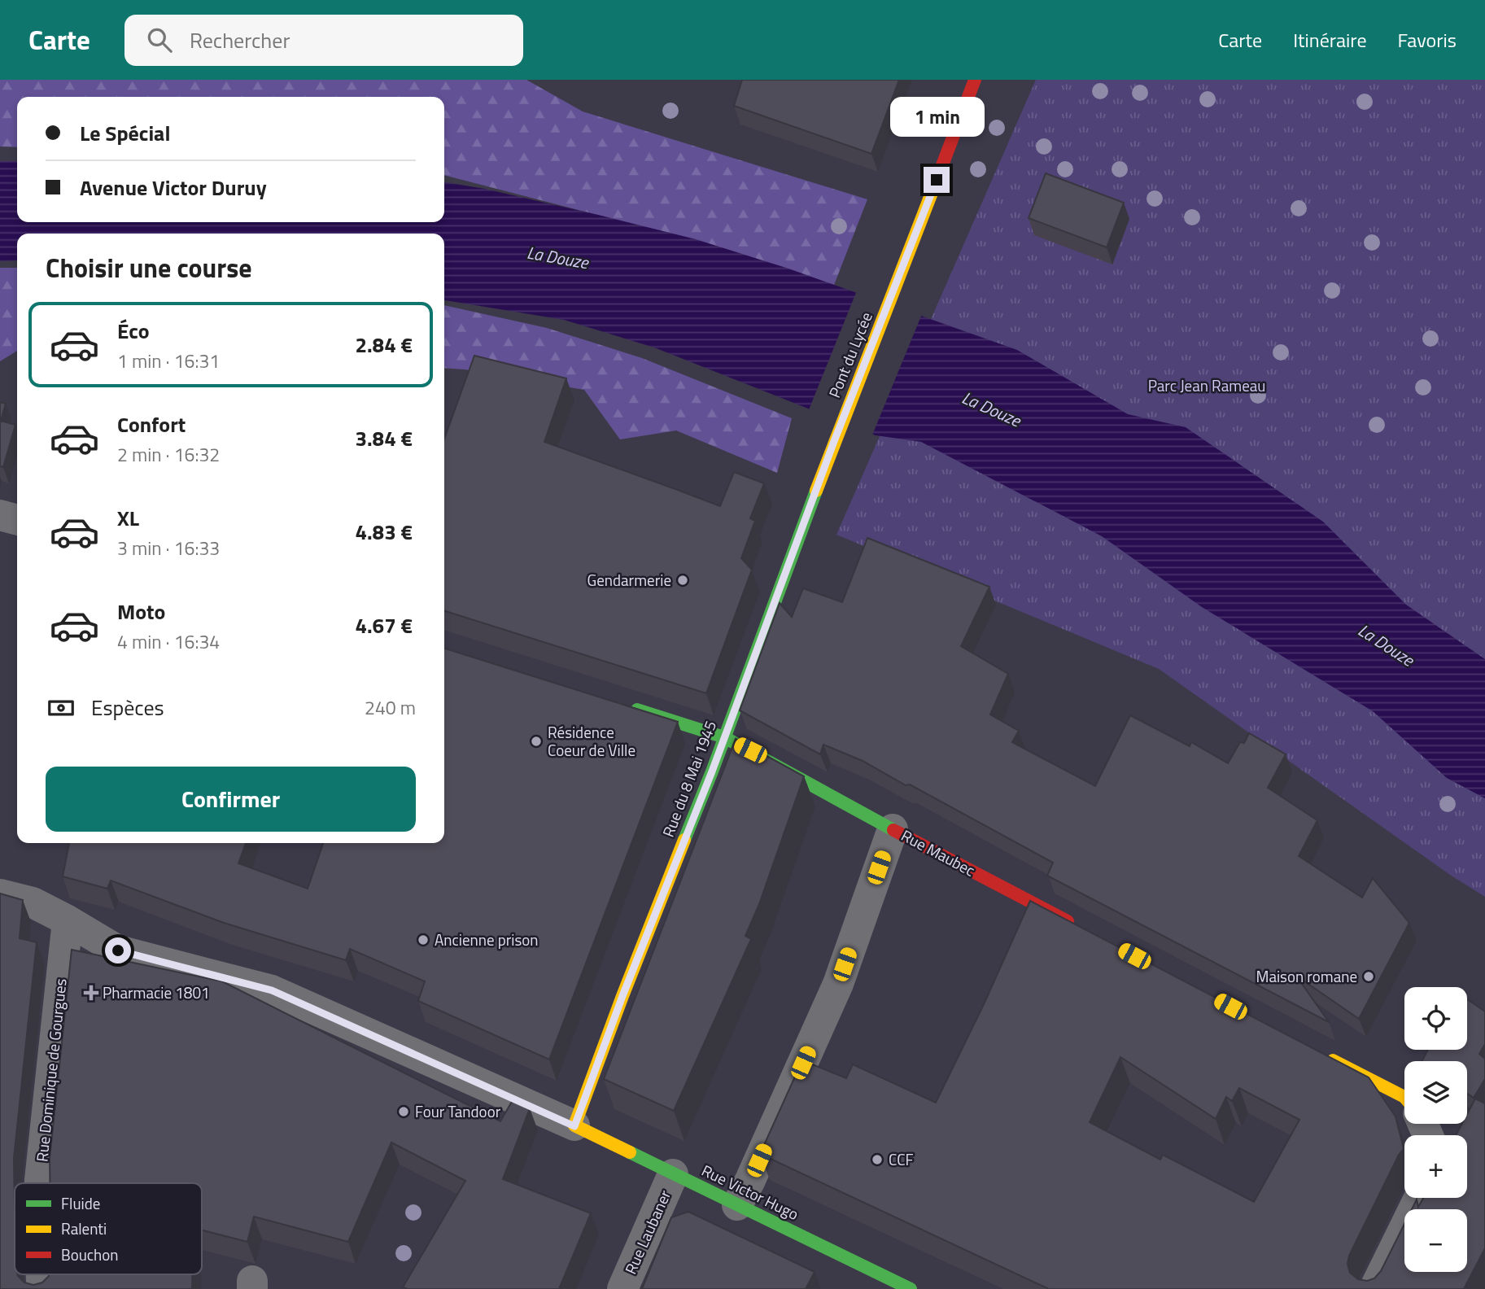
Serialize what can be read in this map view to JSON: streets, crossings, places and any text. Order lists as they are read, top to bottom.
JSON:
{
  "streets": {
    "main road": [
      "Pont du Lycée",
      "Rue du 8 Mai 1945",
      "Rue Maubec",
      "Rue Victor Hugo"
    ],
    "street": ["Rue Dominique de Gourgues", "Rue Laubaner"]
  },
  "crossings": [
    ["Pont du Lycée", "Rue du 8 Mai 1945"],
    ["Rue du 8 Mai 1945", "Rue Maubec"],
    ["Rue du 8 Mai 1945", "Rue Victor Hugo"],
    ["Rue Victor Hugo", "Rue Laubaner"]
  ],
  "water": ["La Douze"],
  "parks": ["Parc Jean Rameau"],
  "places": {
    "other": [
      "Gendarmerie",
      "Résidence Coeur de Ville",
      "Ancienne prison",
      "Maison romane",
      "Four Tandoor",
      "CCF"
    ],
    "health": ["Pharmacie 1801"]
  },
  "legend": ["Fluide", "Ralenti", "Bouchon"],
  "page": {
    "header": "Carte",
    "search": "Rechercher",
    "nav": ["Carte", "Itinéraire", "Favoris"],
    "bubble": "1 min",
    "banner": ["Le Spécial", "Avenue Victor Duruy"],
    "heading": "Choisir une course",
    "list": [
      {
        "name": "Éco",
        "note": "1 min · 16:31",
        "value": "2.84 €"
      },
      {
        "name": "Confort",
        "note": "2 min · 16:32",
        "value": "3.84 €"
      },
      {
        "name": "XL",
        "note": "3 min · 16:33",
        "value": "4.83 €"
      },
      {
        "name": "Moto",
        "note": "4 min · 16:34",
        "value": "4.67 €"
      }
    ],
    "pay": ["Espèces", "240 m"],
    "buttons": "Confirmer",
    "map_buttons": ["+", "−"]
  }
}
